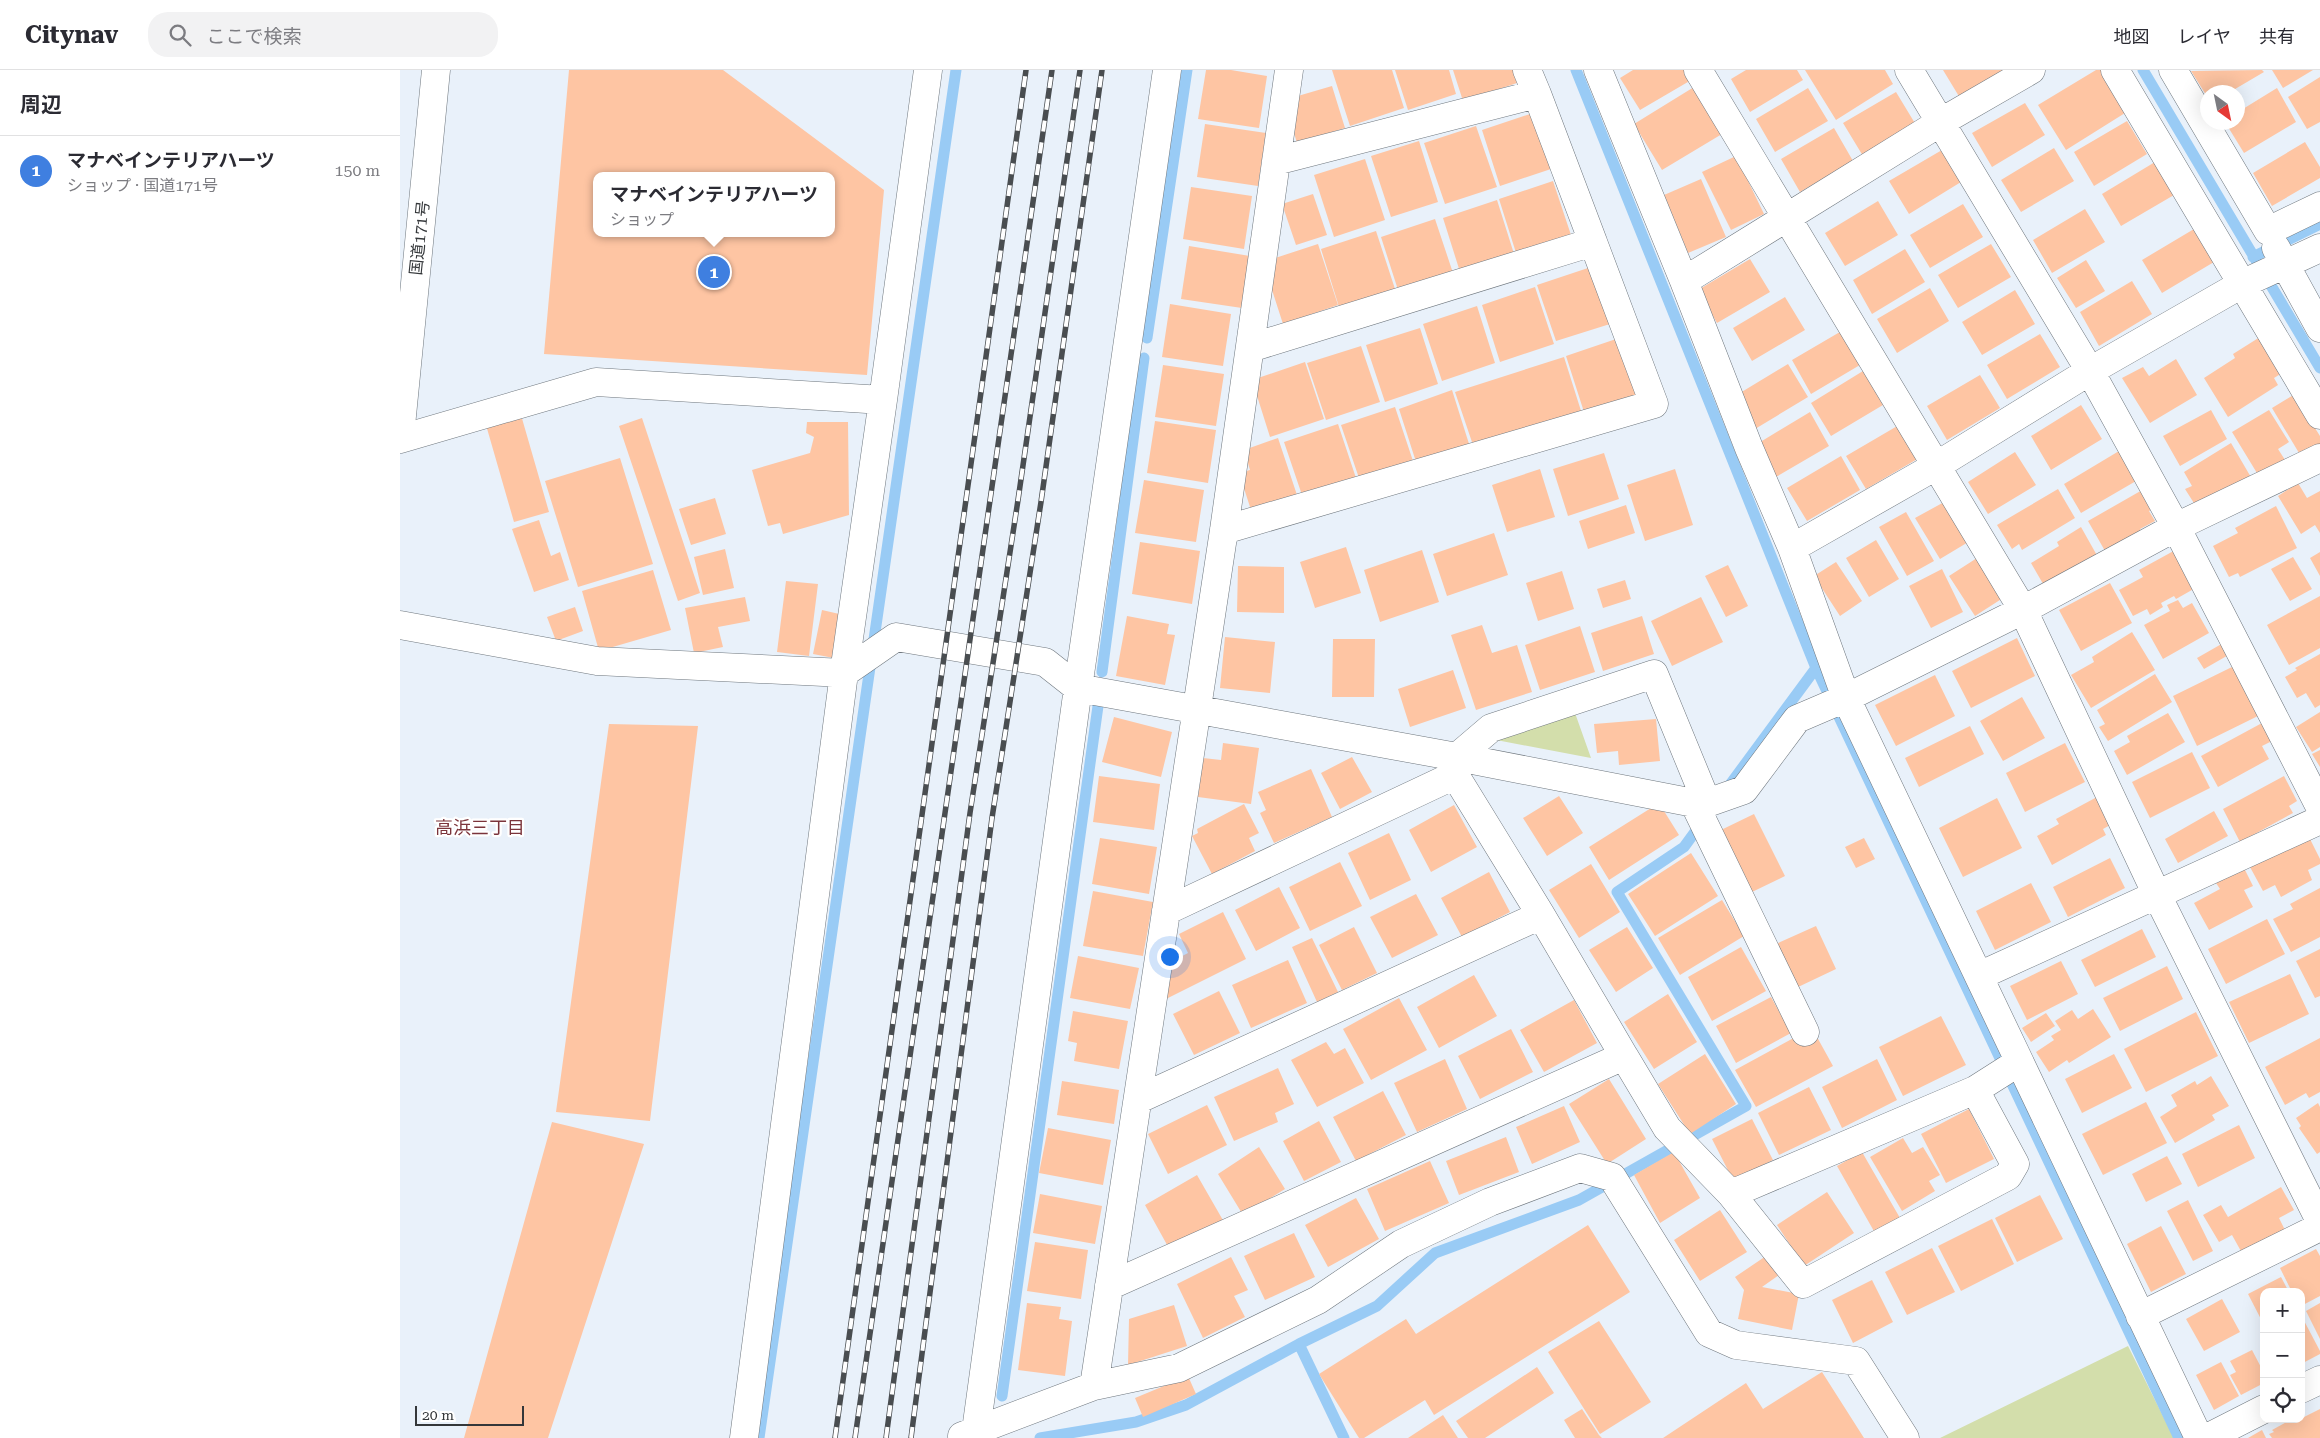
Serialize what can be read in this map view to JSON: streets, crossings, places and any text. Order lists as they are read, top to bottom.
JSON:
{
  "streets": {
    "main road": ["国道171号"]
  },
  "districts": ["高浜三丁目"],
  "scale_bar": "20 m",
  "north": "bottom right",
  "page": {
    "header": "Citynav",
    "search": "ここで検索",
    "nav": ["地図", "レイヤ", "共有"],
    "heading": "周辺",
    "list": [
      {
        "mark": "1",
        "name": "マナベインテリアハーツ",
        "note": "ショップ · 国道171号",
        "value": "150 m"
      }
    ],
    "popup": ["マナベインテリアハーツ", "ショップ"],
    "pins": "1",
    "map_buttons": ["+", "−"],
    "scale": "20 m"
  }
}
